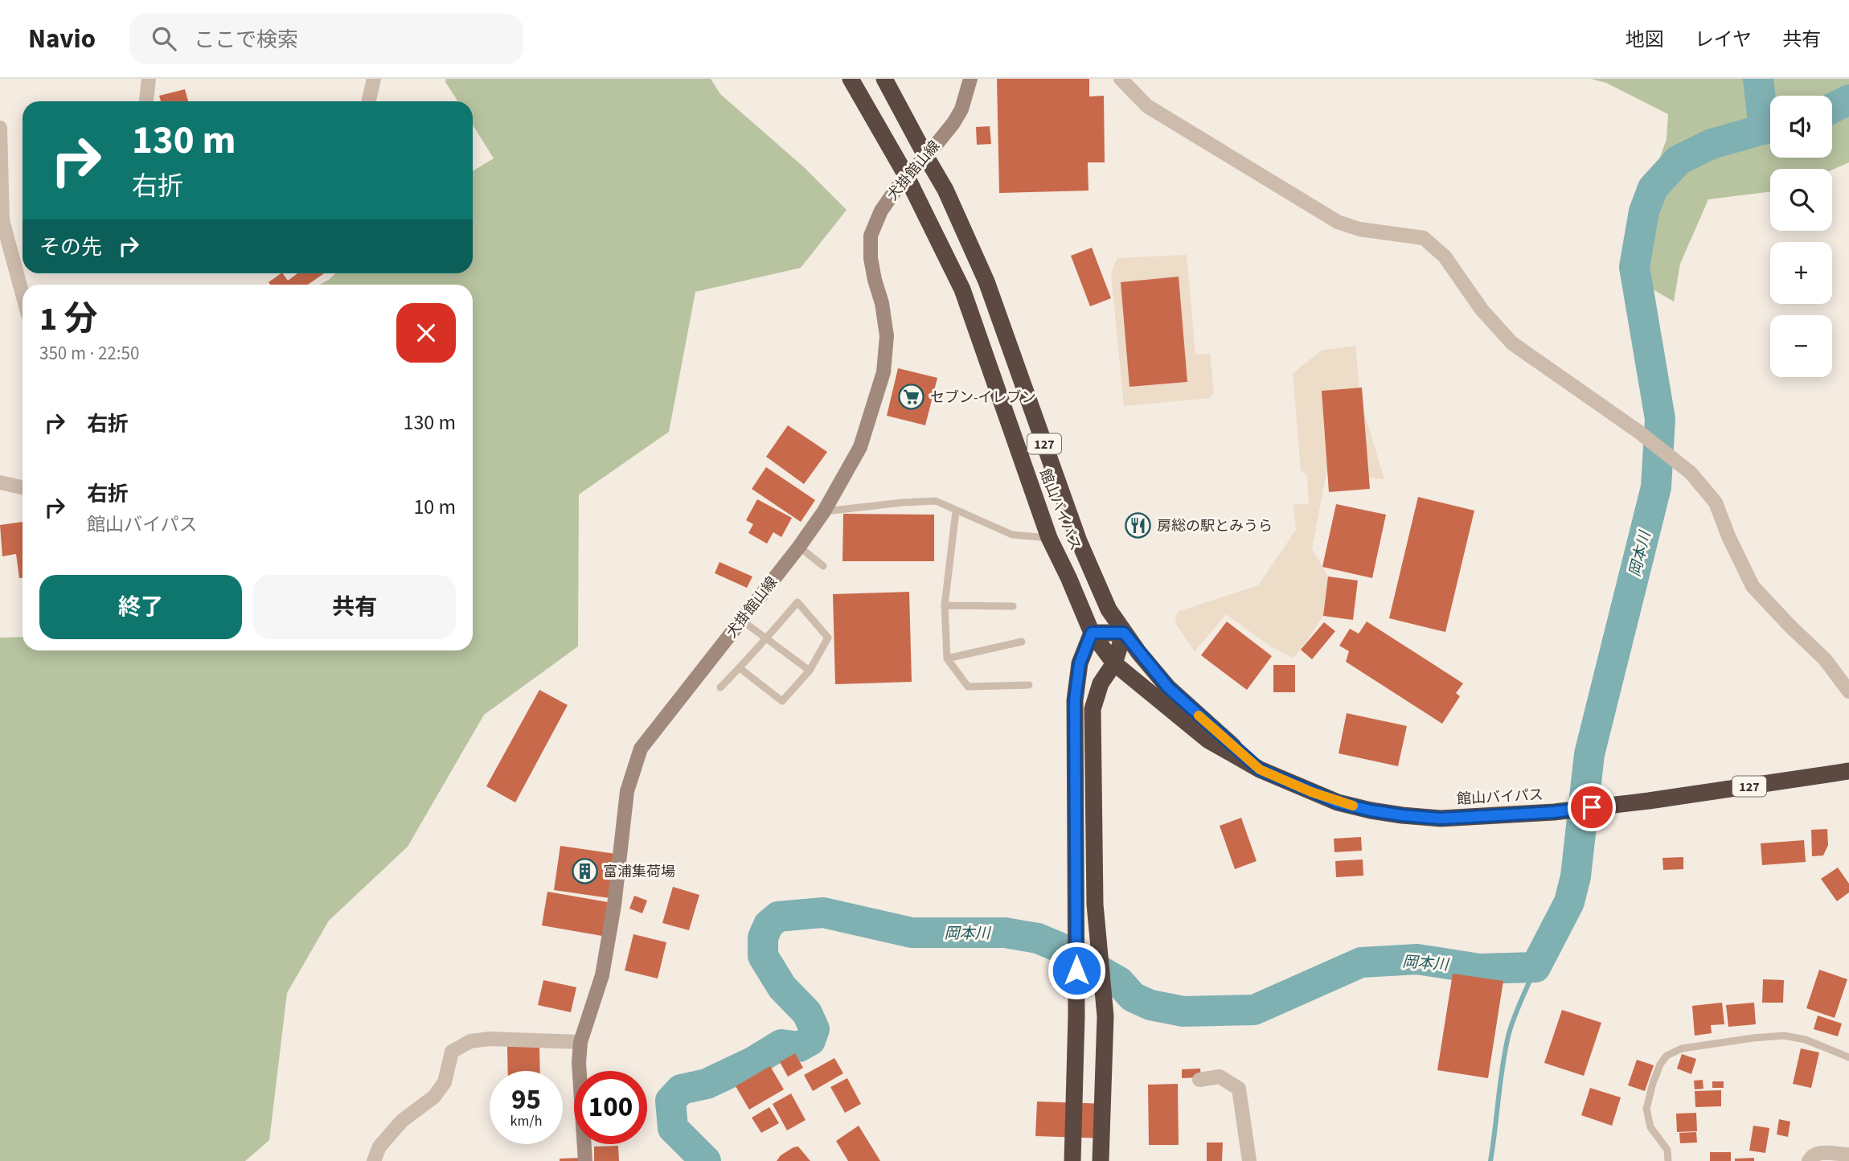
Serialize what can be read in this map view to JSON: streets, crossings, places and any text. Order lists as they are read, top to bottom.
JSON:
{
  "streets": {
    "highway": ["127", "館山バイパス"],
    "main road": ["犬掛館山線"]
  },
  "crossings": [
    ["犬掛館山線", "館山バイパス"]
  ],
  "water": ["岡本川"],
  "places": {
    "supermarket": ["セブン-イレブン"],
    "restaurant": ["房総の駅とみうら"],
    "building": ["富浦集荷場"]
  },
  "page": {
    "header": "Navio",
    "search": "ここで検索",
    "nav": ["地図", "レイヤ", "共有"],
    "map_buttons": ["+", "−"],
    "turn": ["130 m", "右折"],
    "then": "その先",
    "heading": ["1 分", "350 m · 22:50"],
    "list": [
      {
        "name": "右折",
        "value": "130 m"
      },
      {
        "name": "右折",
        "note": "館山バイパス",
        "value": "10 m"
      }
    ],
    "buttons": ["終了", "共有"],
    "speed": "95 km/h",
    "limit": "100"
  }
}
